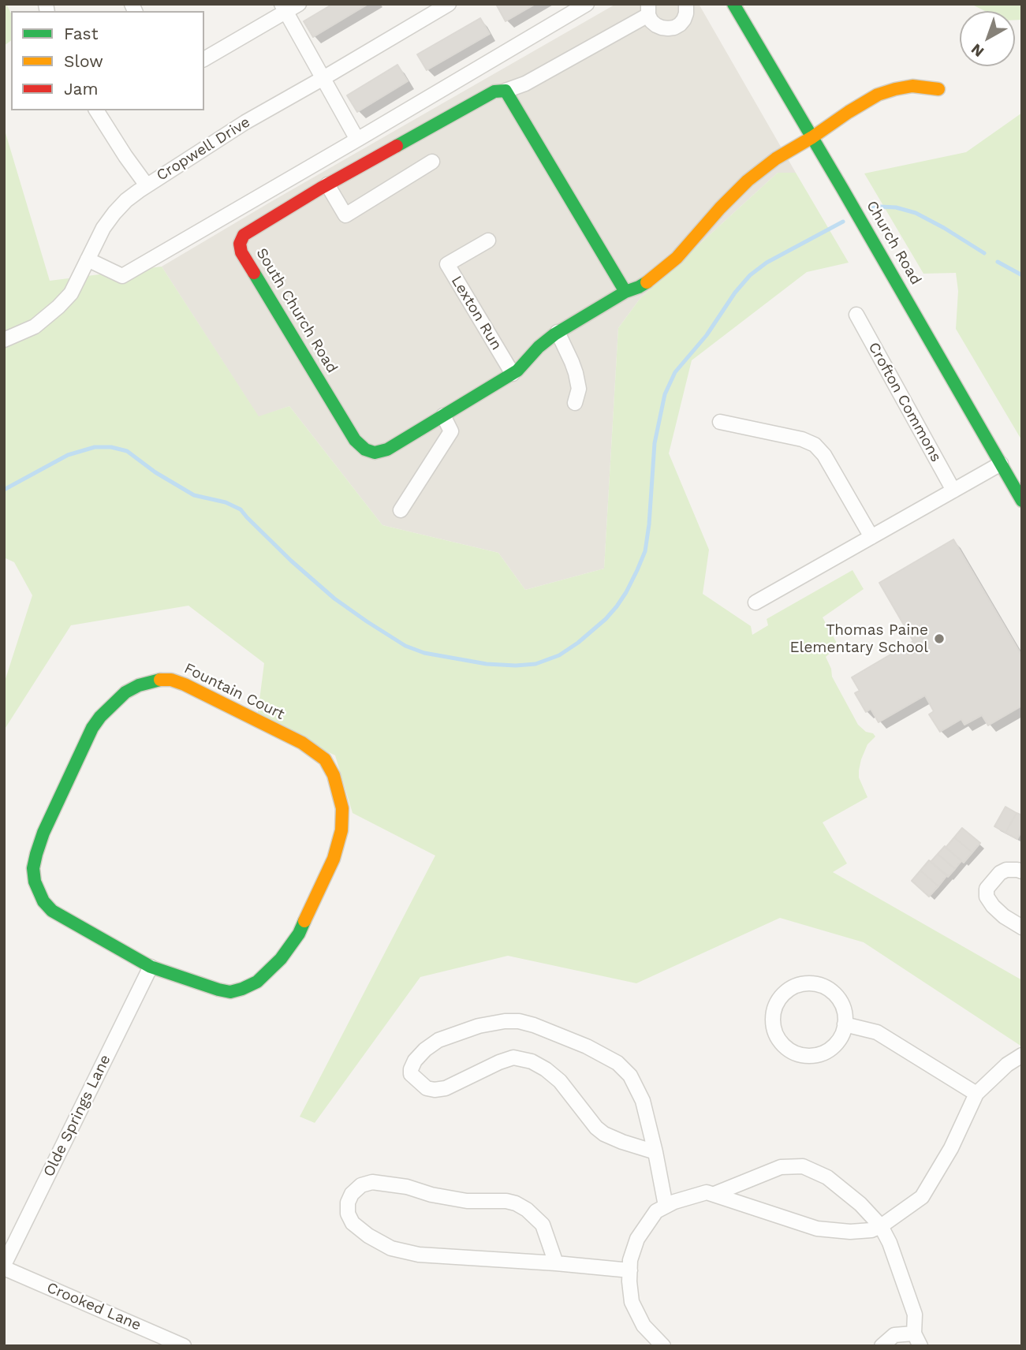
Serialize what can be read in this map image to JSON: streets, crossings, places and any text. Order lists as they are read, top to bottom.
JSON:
{
  "streets": {
    "street": [
      "Cropwell Drive",
      "Church Road",
      "South Church Road",
      "Lexton Run",
      "Crofton Commons",
      "Fountain Court",
      "Olde Springs Lane",
      "Crooked Lane"
    ]
  },
  "crossings": [
    ["Church Road", "South Church Road"],
    ["South Church Road", "Lexton Run"],
    ["Fountain Court", "Olde Springs Lane"],
    ["Olde Springs Lane", "Crooked Lane"]
  ],
  "places": ["Thomas Paine Elementary School"],
  "legend": ["Fast", "Slow", "Jam"],
  "north": "bottom left"
}
